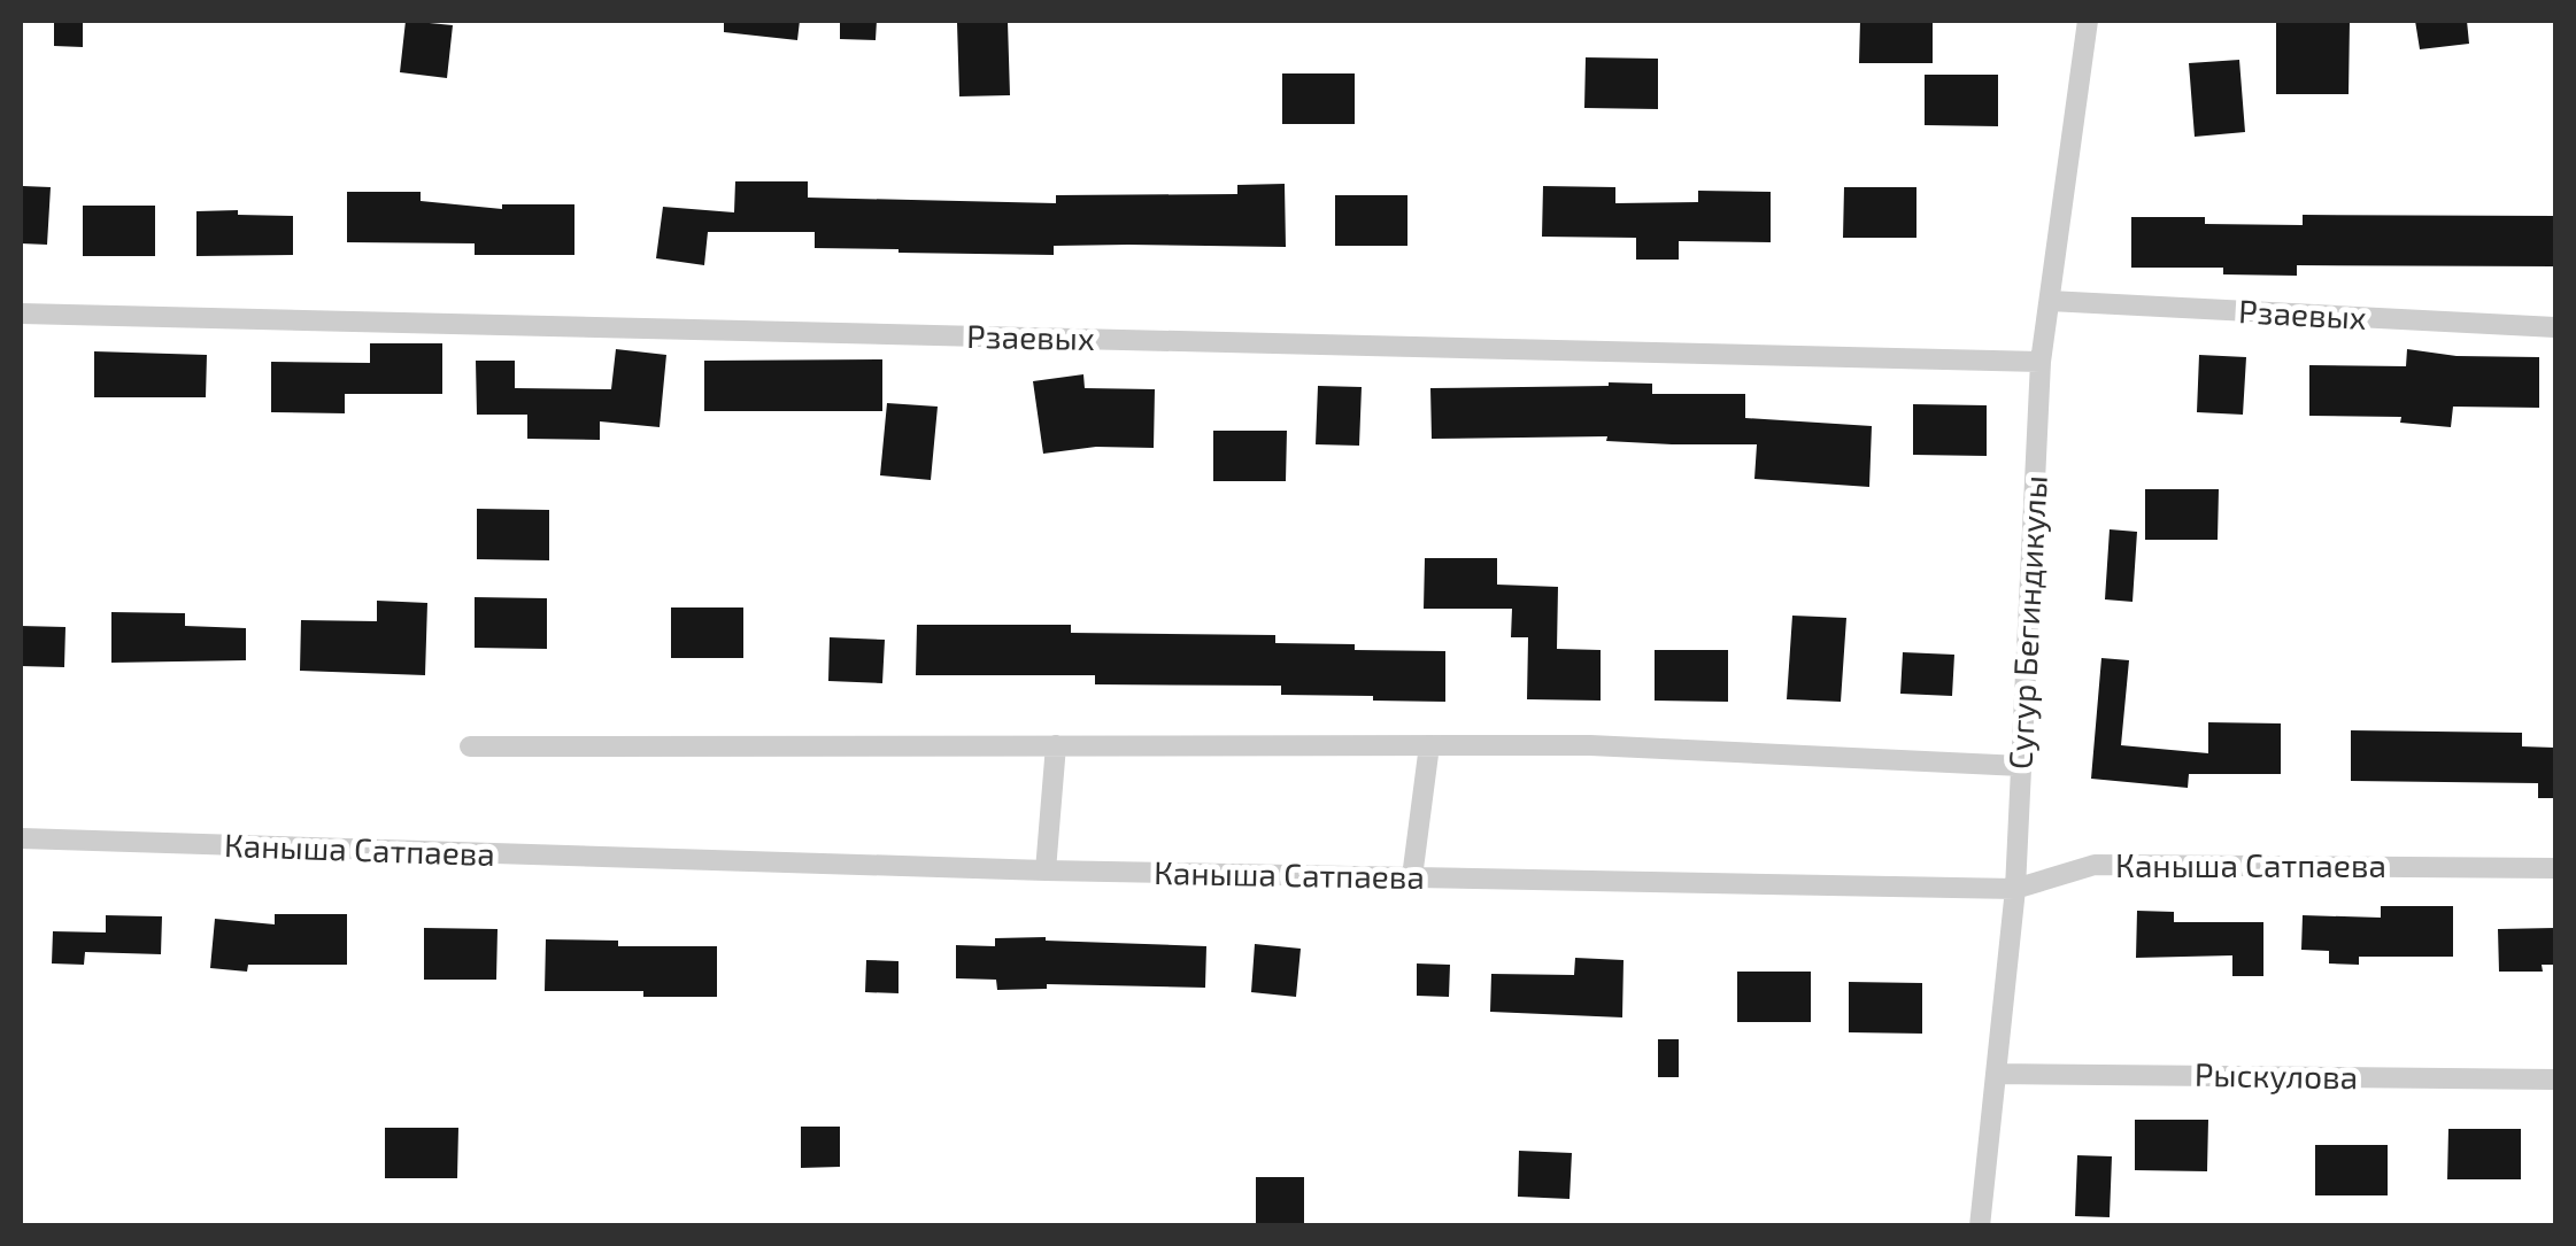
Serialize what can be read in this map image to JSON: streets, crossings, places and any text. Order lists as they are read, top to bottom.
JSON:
{
  "streets": {
    "street": [
      "Рзаевых",
      "Сугур Бегиндикулы",
      "Каныша Сатпаева",
      "Рыскулова"
    ]
  },
  "crossings": [
    ["Рзаевых", "Сугур Бегиндикулы"],
    ["Сугур Бегиндикулы", "Каныша Сатпаева"],
    ["Сугур Бегиндикулы", "Рыскулова"]
  ]
}
